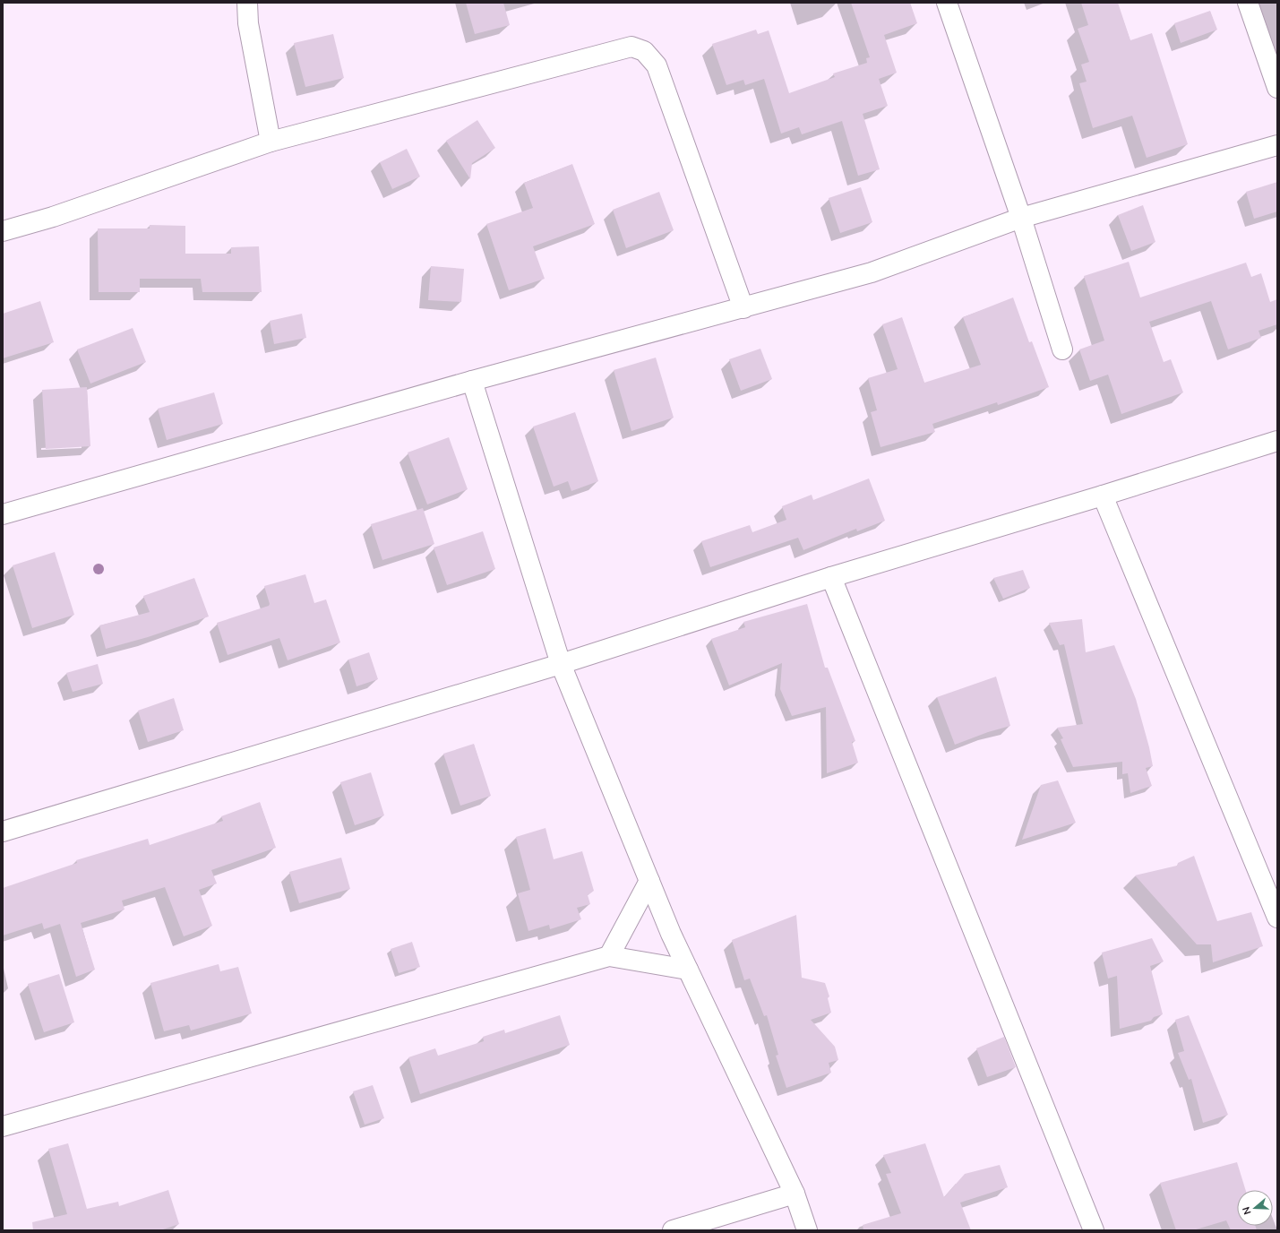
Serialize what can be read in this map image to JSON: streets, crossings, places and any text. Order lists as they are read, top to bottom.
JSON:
{
  "north": "left"
}
